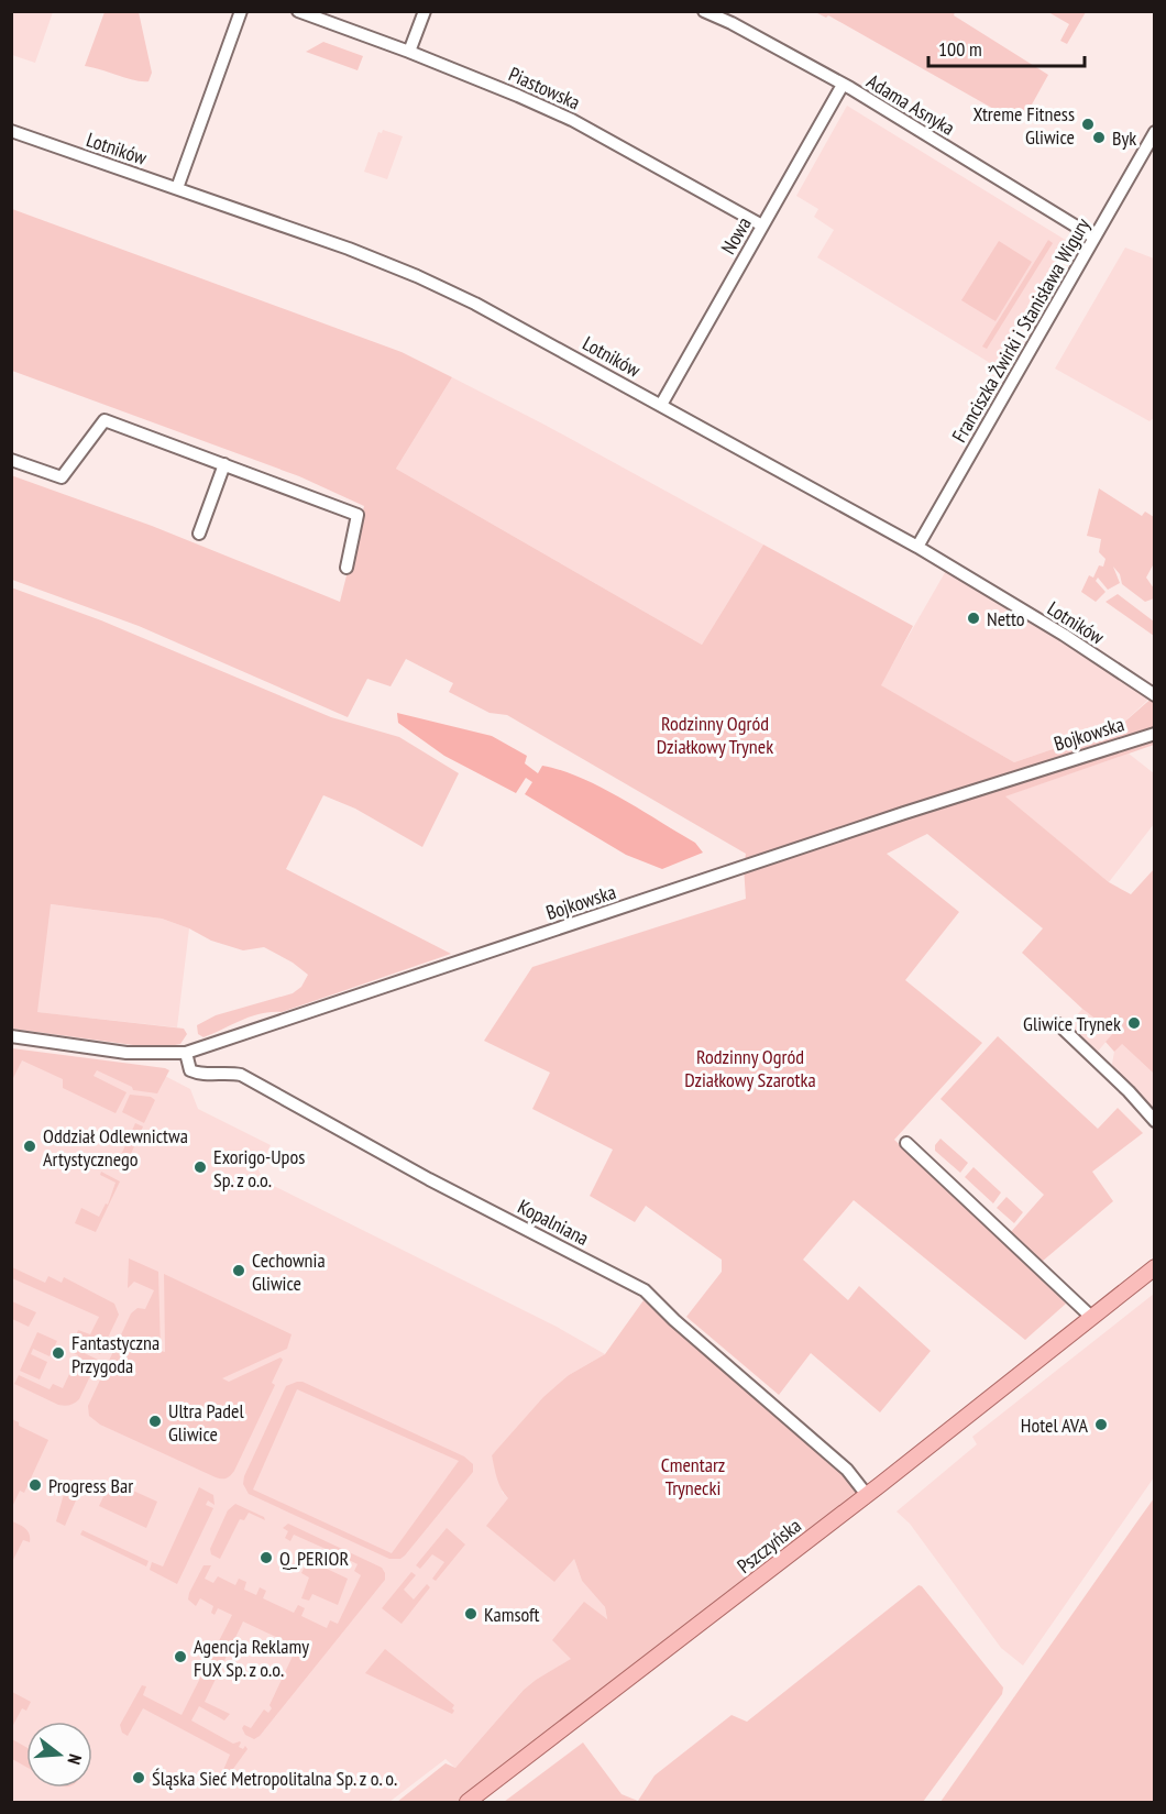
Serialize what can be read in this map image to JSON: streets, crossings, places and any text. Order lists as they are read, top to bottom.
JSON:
{
  "streets": {
    "main road": ["Pszczyńska"],
    "street": [
      "Piastowska",
      "Adama Asnyka",
      "Lotników",
      "Nowa",
      "Franciszka Żwirki i Stanisława Wigury",
      "Bojkowska",
      "Kopalniana"
    ]
  },
  "crossings": [
    ["Piastowska", "Nowa"],
    ["Adama Asnyka", "Nowa"],
    ["Adama Asnyka", "Franciszka Żwirki i Stanisława Wigury"],
    ["Lotników", "Nowa"],
    ["Lotników", "Franciszka Żwirki i Stanisława Wigury"],
    ["Bojkowska", "Kopalniana"],
    ["Kopalniana", "Pszczyńska"]
  ],
  "parks": ["Rodzinny Ogród Działkowy Trynek", "Rodzinny Ogród Działkowy Szarotka", "Cmentarz Trynecki"],
  "places": [
    "Xtreme Fitness Gliwice",
    "Byk",
    "Netto",
    "Gliwice Trynek",
    "Oddział Odlewnictwa Artystycznego",
    "Exorigo-Upos Sp. z o.o.",
    "Cechownia Gliwice",
    "Fantastyczna Przygoda",
    "Ultra Padel Gliwice",
    "Hotel AVA",
    "Progress Bar",
    "Q_PERIOR",
    "Kamsoft",
    "Agencja Reklamy FUX Sp. z o.o.",
    "Śląska Sieć Metropolitalna Sp. z o. o."
  ],
  "scale_bar": "100 m",
  "north": "right"
}
